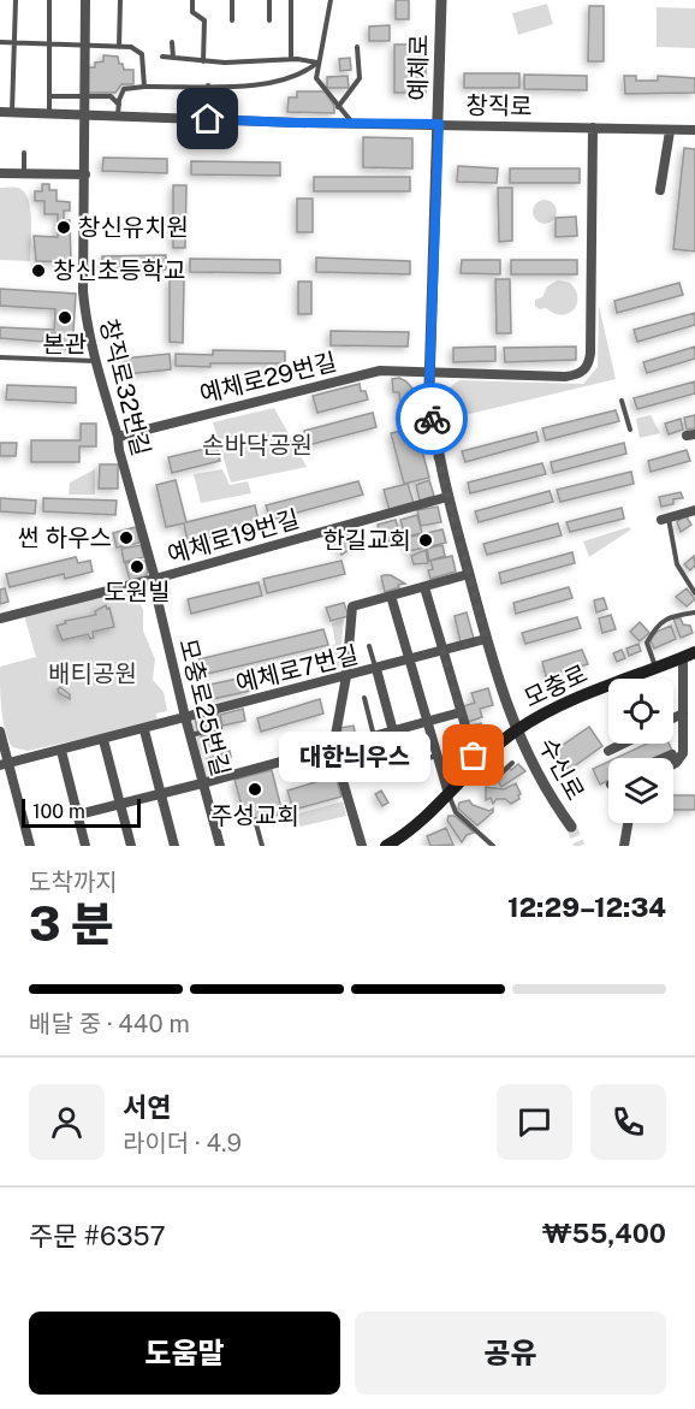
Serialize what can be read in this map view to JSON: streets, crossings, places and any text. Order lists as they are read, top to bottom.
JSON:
{
  "streets": {
    "main road": ["모충로"],
    "street": [
      "예체로",
      "창직로",
      "예체로29번길",
      "창직로32번길",
      "예체로19번길",
      "예체로7번길",
      "모충로25번길",
      "수신로"
    ]
  },
  "crossings": [
    ["예체로", "창직로"],
    ["예체로", "예체로29번길"],
    ["예체로", "예체로19번길"],
    ["예체로", "예체로7번길"],
    ["예체로", "모충로"],
    ["예체로", "수신로"],
    ["창직로", "예체로29번길"],
    ["창직로", "창직로32번길"],
    ["예체로29번길", "창직로32번길"],
    ["창직로32번길", "예체로19번길"],
    ["창직로32번길", "모충로25번길"],
    ["예체로19번길", "모충로25번길"],
    ["예체로7번길", "모충로25번길"],
    ["모충로", "수신로"]
  ],
  "parks": ["손바닥공원", "배티공원"],
  "places": [
    "창신유치원",
    "창신초등학교",
    "본관",
    "썬 하우스",
    "한길교회",
    "도원빌",
    "대한늬우스",
    "주성교회"
  ],
  "scale_bar": "100 m",
  "page": {
    "bubble": "대한늬우스",
    "scale": "100 m",
    "heading": ["3 분", "도착까지", "12:29–12:34"],
    "panel": [
      "서연",
      "라이더 · 4.9",
      "주문 #6357",
      "₩55,400"
    ],
    "bar": "배달 중 · 440 m",
    "buttons": ["도움말", "공유"]
  }
}
